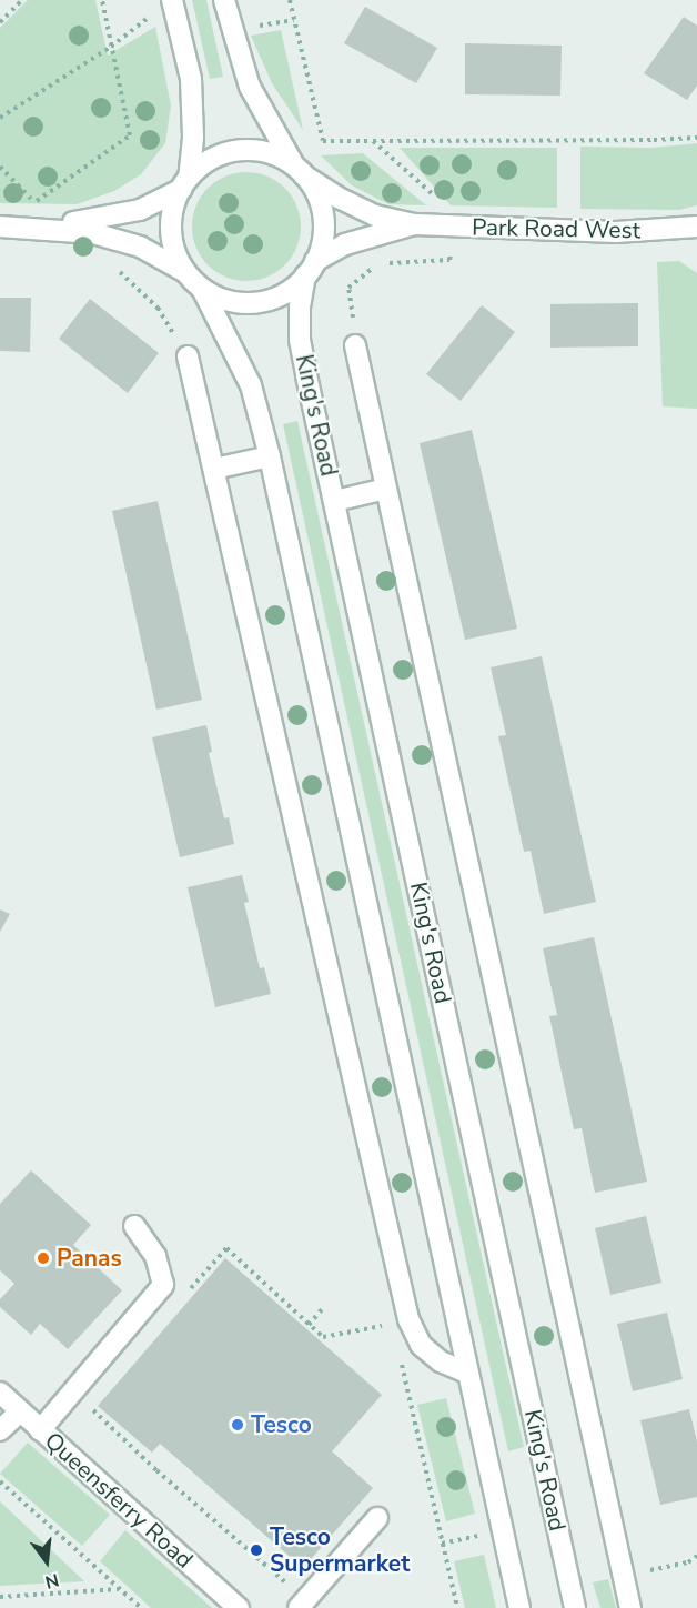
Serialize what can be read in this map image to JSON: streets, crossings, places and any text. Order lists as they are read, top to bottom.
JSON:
{
  "streets": {
    "street": ["Park Road West", "King's Road", "Queensferry Road"]
  },
  "crossings": [
    ["Park Road West", "King's Road"]
  ],
  "places": ["Panas", "Tesco", "Tesco Supermarket"],
  "north": "bottom"
}
